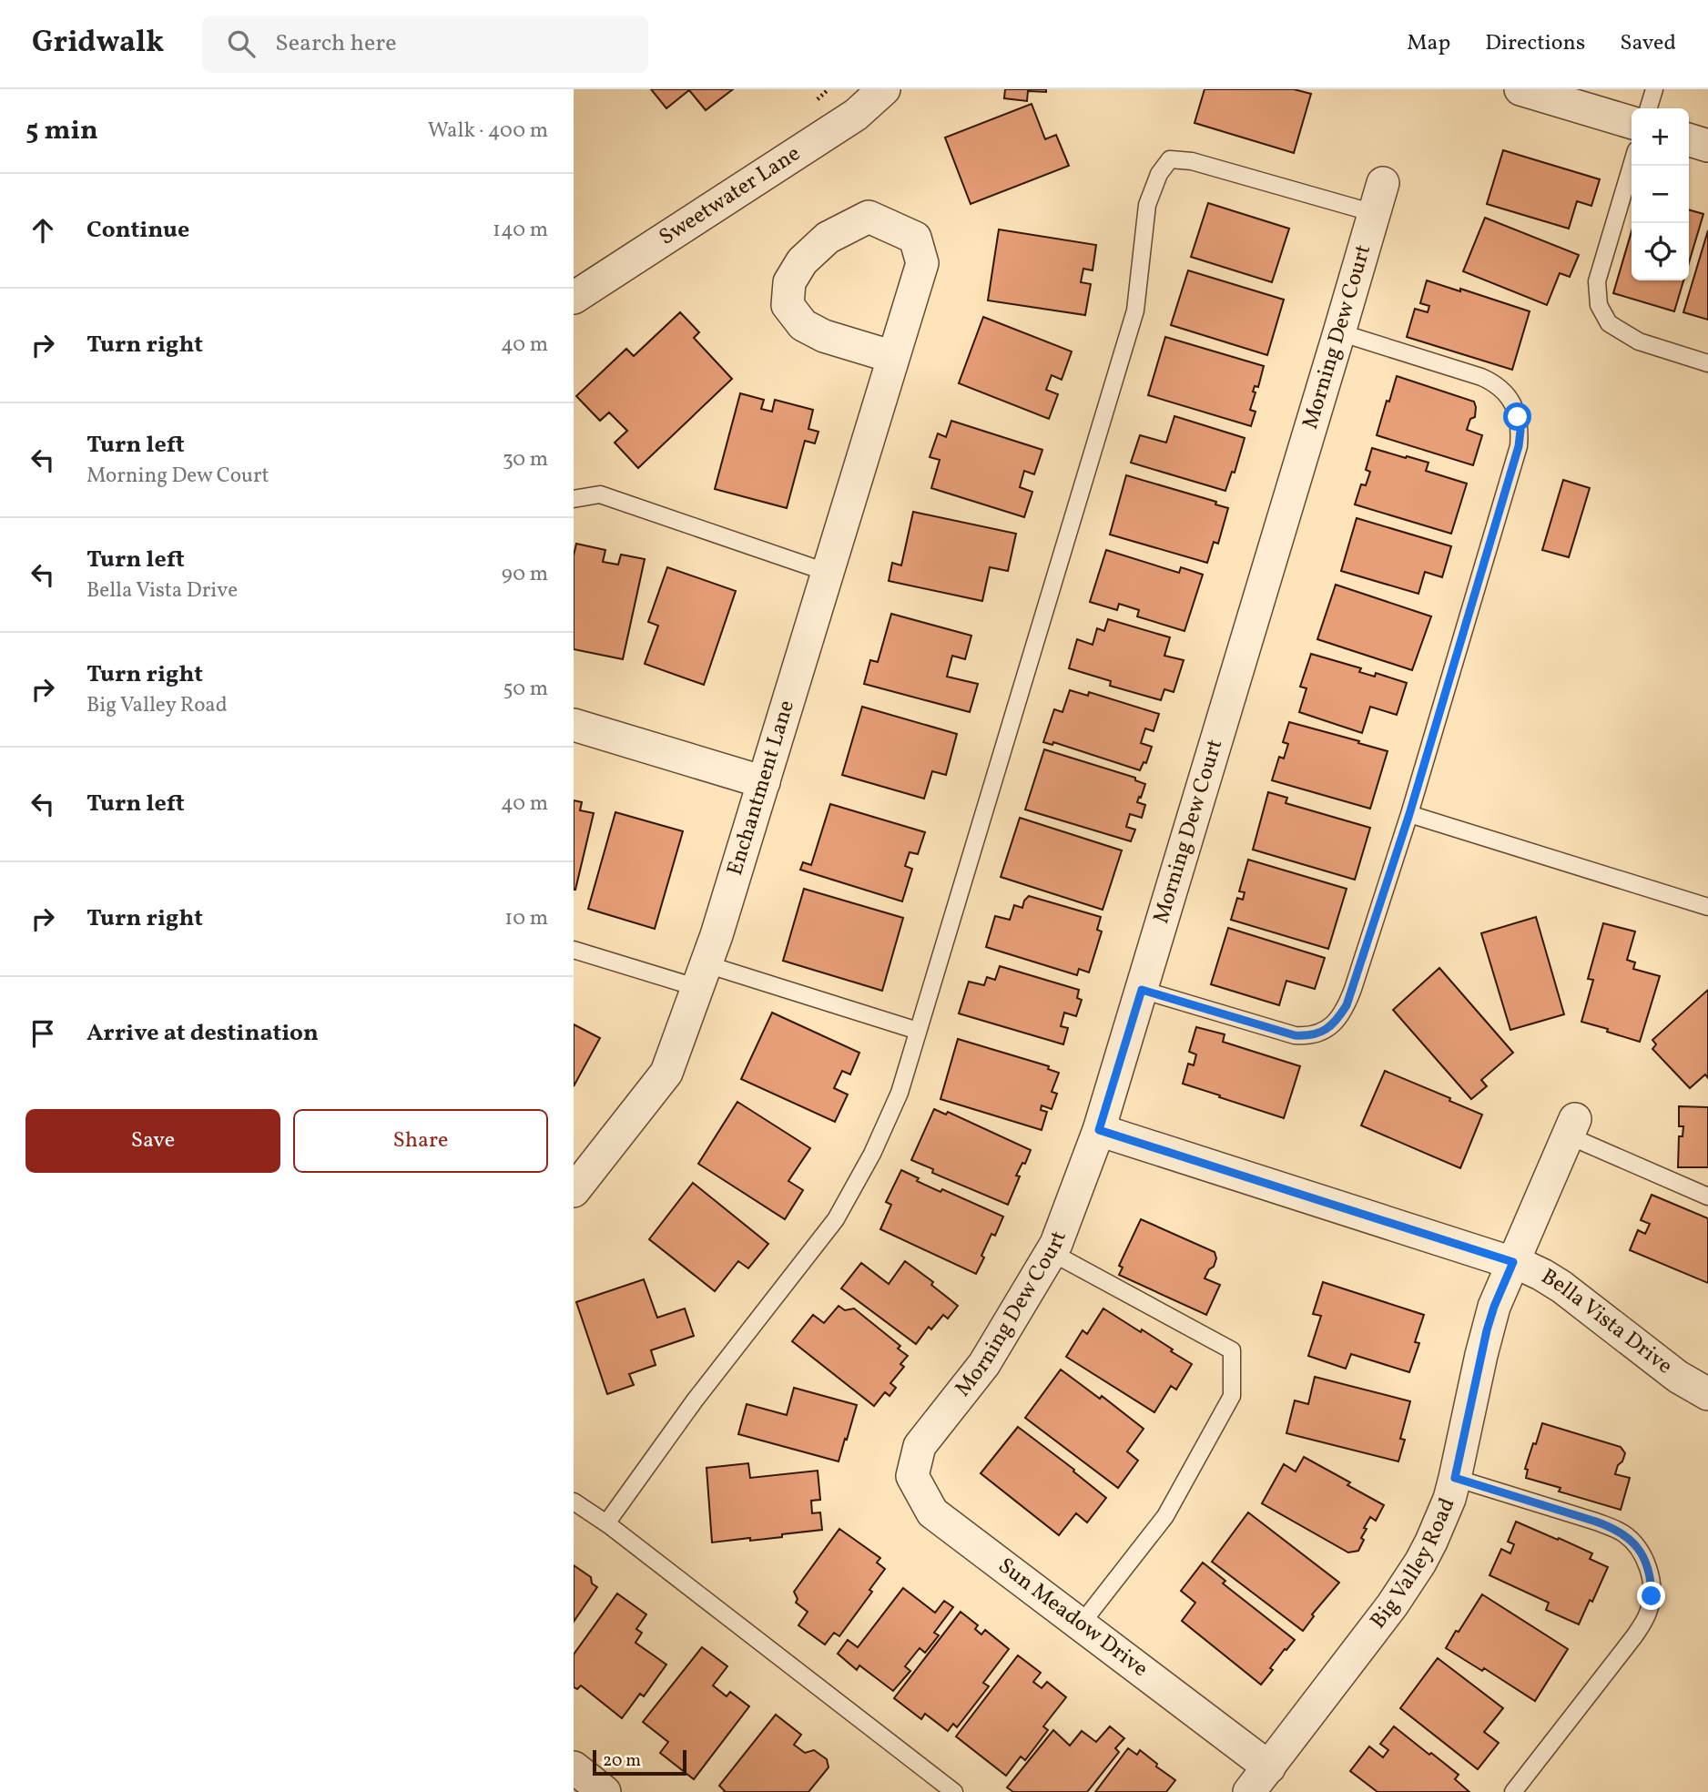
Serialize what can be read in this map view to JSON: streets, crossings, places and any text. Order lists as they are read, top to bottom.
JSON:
{
  "streets": {
    "street": [
      "Sweetwater Lane",
      "Morning Dew Court",
      "Enchantment Lane",
      "Bella Vista Drive",
      "Big Valley Road",
      "Sun Meadow Drive"
    ]
  },
  "crossings": [
    ["Morning Dew Court", "Bella Vista Drive"],
    ["Morning Dew Court", "Sun Meadow Drive"],
    ["Bella Vista Drive", "Big Valley Road"],
    ["Big Valley Road", "Sun Meadow Drive"]
  ],
  "scale_bar": "20 m",
  "page": {
    "header": "Gridwalk",
    "search": "Search here",
    "nav": ["Map", "Directions", "Saved"],
    "heading": ["5 min", "Walk · 400 m"],
    "map_buttons": ["+", "−"],
    "list": [
      ["Continue", "140 m"],
      ["Turn right", "40 m"],
      ["Turn left", "Morning Dew Court", "30 m"],
      ["Turn left", "Bella Vista Drive", "90 m"],
      ["Turn right", "Big Valley Road", "50 m"],
      ["Turn left", "40 m"],
      ["Turn right", "10 m"],
      "Arrive at destination"
    ],
    "buttons": ["Save", "Share"],
    "scale": "20 m"
  }
}
